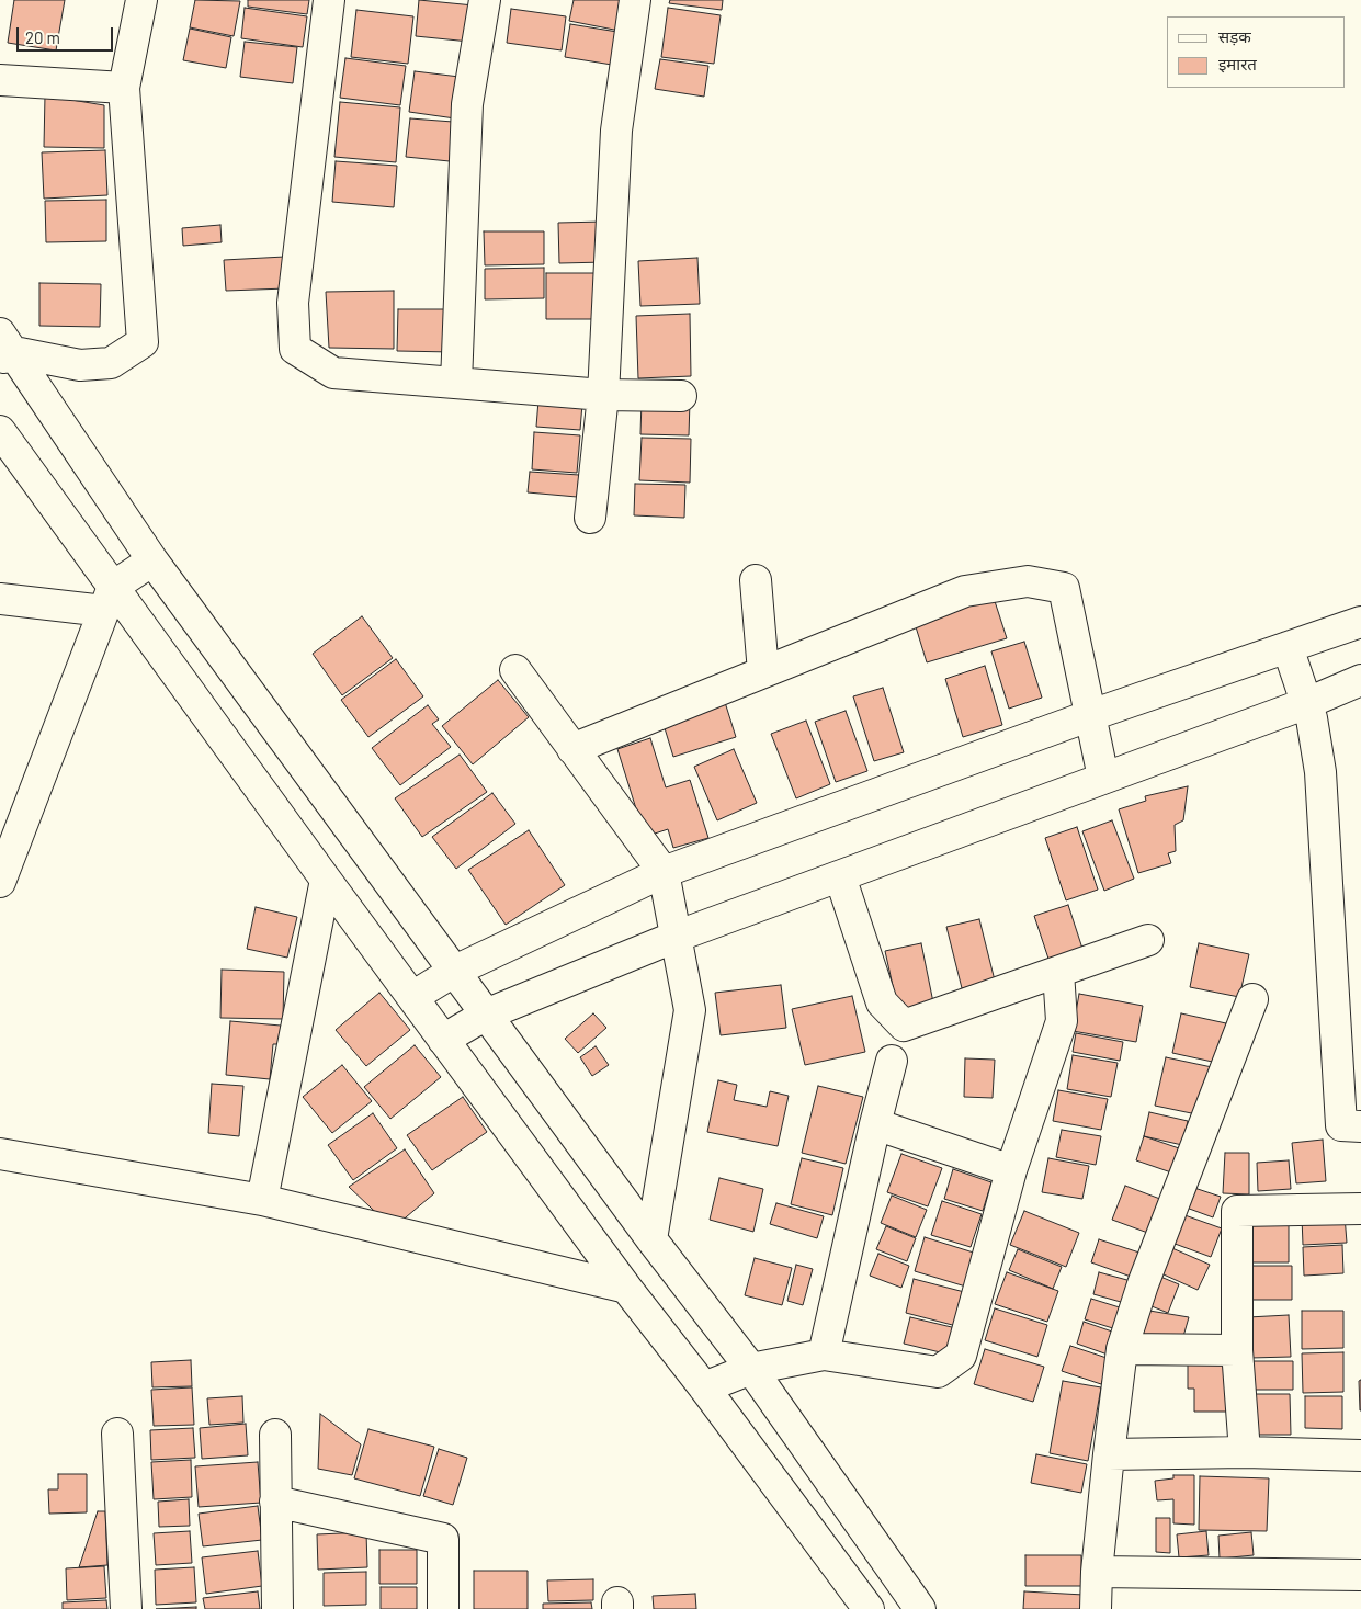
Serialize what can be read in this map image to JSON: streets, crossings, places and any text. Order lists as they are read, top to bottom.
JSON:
{
  "legend": ["सड़क", "इमारत"],
  "scale_bar": "20 m"
}
